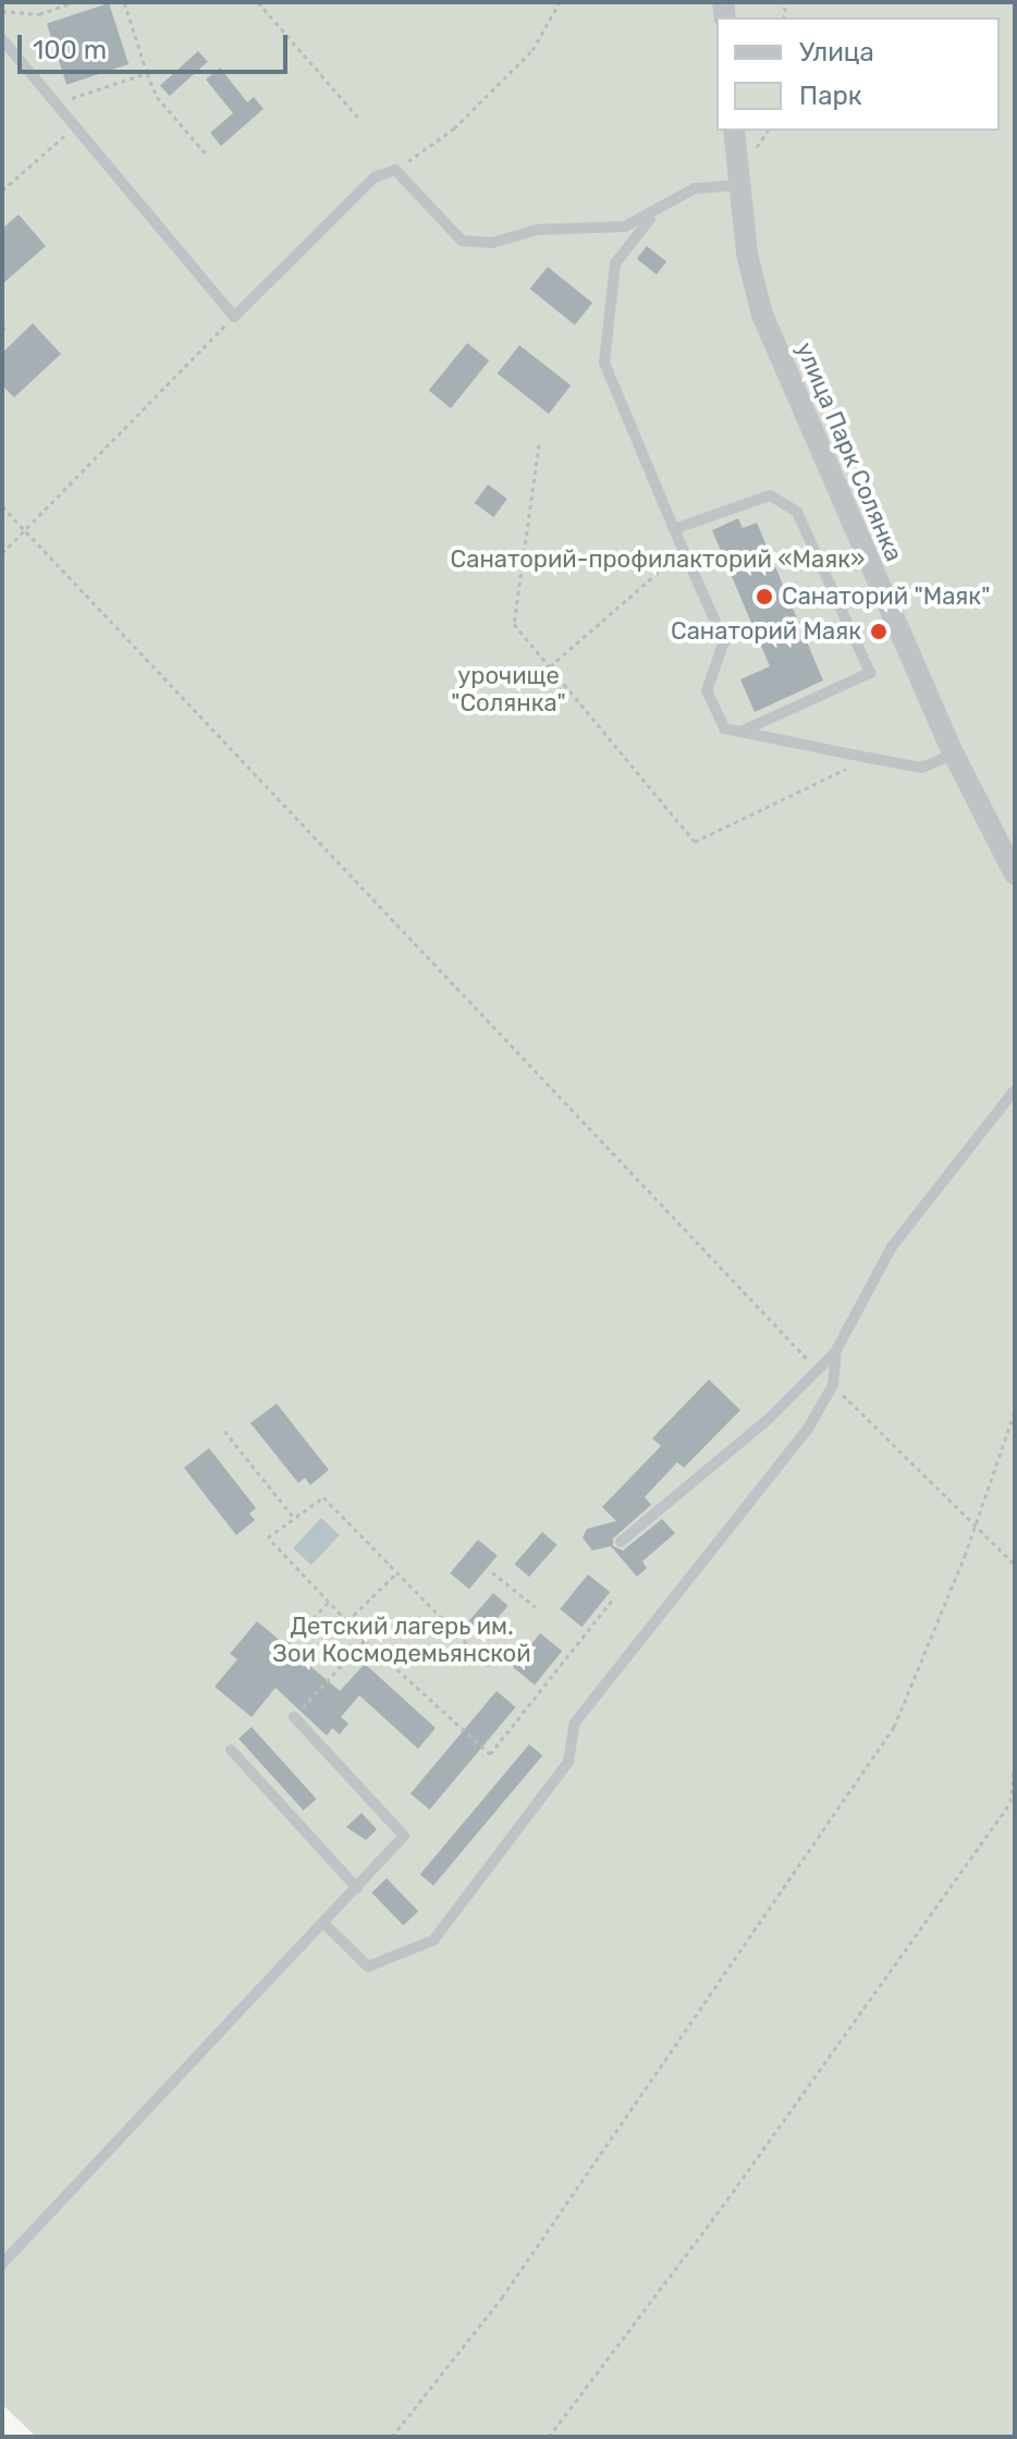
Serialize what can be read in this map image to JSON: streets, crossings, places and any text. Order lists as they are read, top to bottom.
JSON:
{
  "streets": {
    "street": ["улица Парк Солянка"]
  },
  "parks": ["Санаторий-профилакторий «Маяк»", "урочище \"Солянка\"", "Детский лагерь им. Зои Космодемьянской"],
  "places": ["Санаторий \"Маяк\"", "Санаторий Маяк"],
  "legend": ["Улица", "Парк"],
  "scale_bar": "100 m"
}
